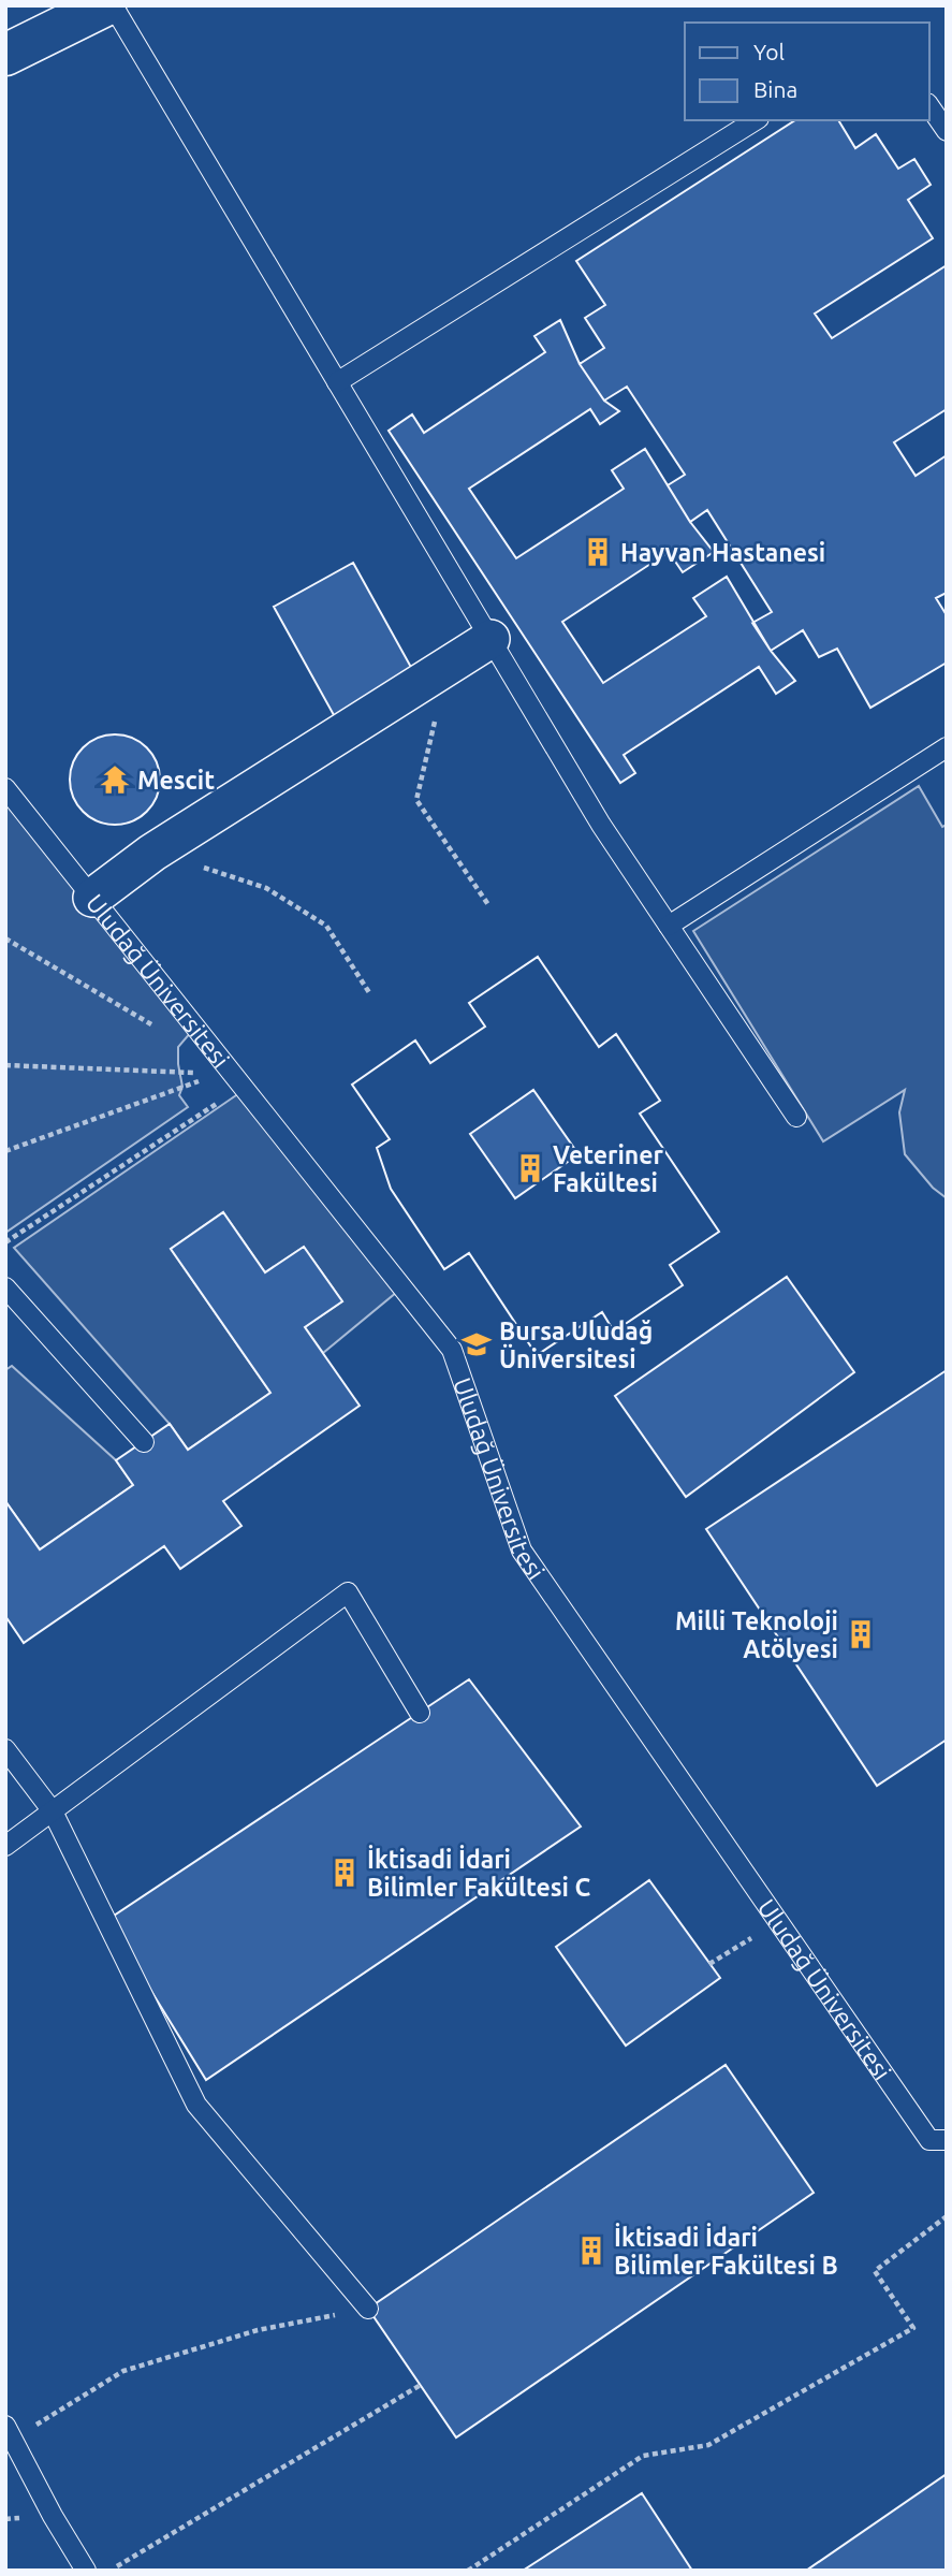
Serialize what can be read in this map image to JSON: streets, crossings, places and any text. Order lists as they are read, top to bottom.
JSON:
{
  "streets": {
    "lane": ["Uludağ Üniversitesi"]
  },
  "places": {
    "building": [
      "Hayvan Hastanesi",
      "Veteriner Fakültesi",
      "Milli Teknoloji Atölyesi",
      "İktisadi İdari Bilimler Fakültesi C",
      "İktisadi İdari Bilimler Fakültesi B"
    ],
    "temple": ["Mescit"],
    "school or university": ["Bursa Uludağ Üniversitesi"]
  },
  "legend": ["Yol", "Bina"]
}
